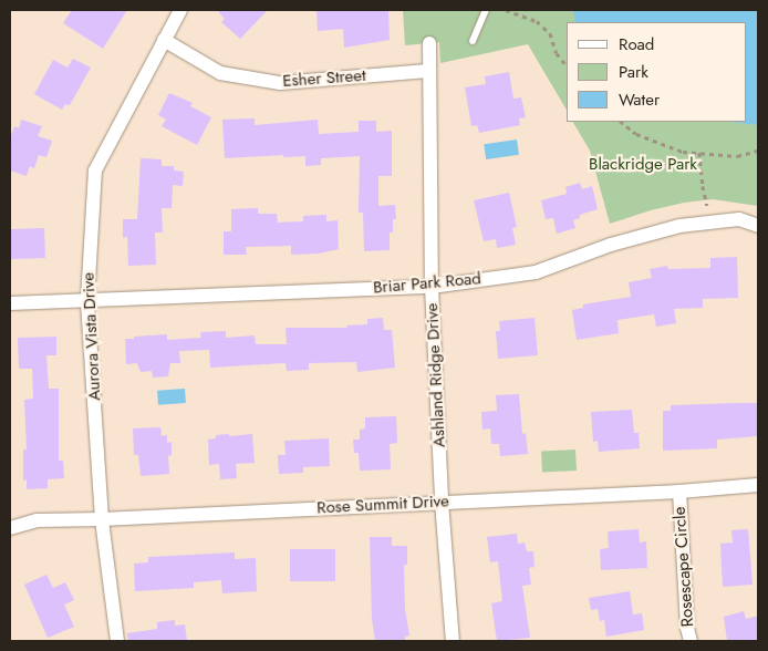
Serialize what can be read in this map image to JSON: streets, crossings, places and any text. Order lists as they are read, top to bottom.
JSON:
{
  "streets": {
    "street": [
      "Esher Street",
      "Briar Park Road",
      "Aurora Vista Drive",
      "Ashland Ridge Drive",
      "Rose Summit Drive",
      "Rosescape Circle"
    ]
  },
  "crossings": [
    ["Esher Street", "Aurora Vista Drive"],
    ["Esher Street", "Ashland Ridge Drive"],
    ["Briar Park Road", "Aurora Vista Drive"],
    ["Briar Park Road", "Ashland Ridge Drive"],
    ["Aurora Vista Drive", "Rose Summit Drive"],
    ["Ashland Ridge Drive", "Rose Summit Drive"],
    ["Rose Summit Drive", "Rosescape Circle"]
  ],
  "parks": ["Blackridge Park"],
  "legend": ["Road", "Park", "Water"]
}
